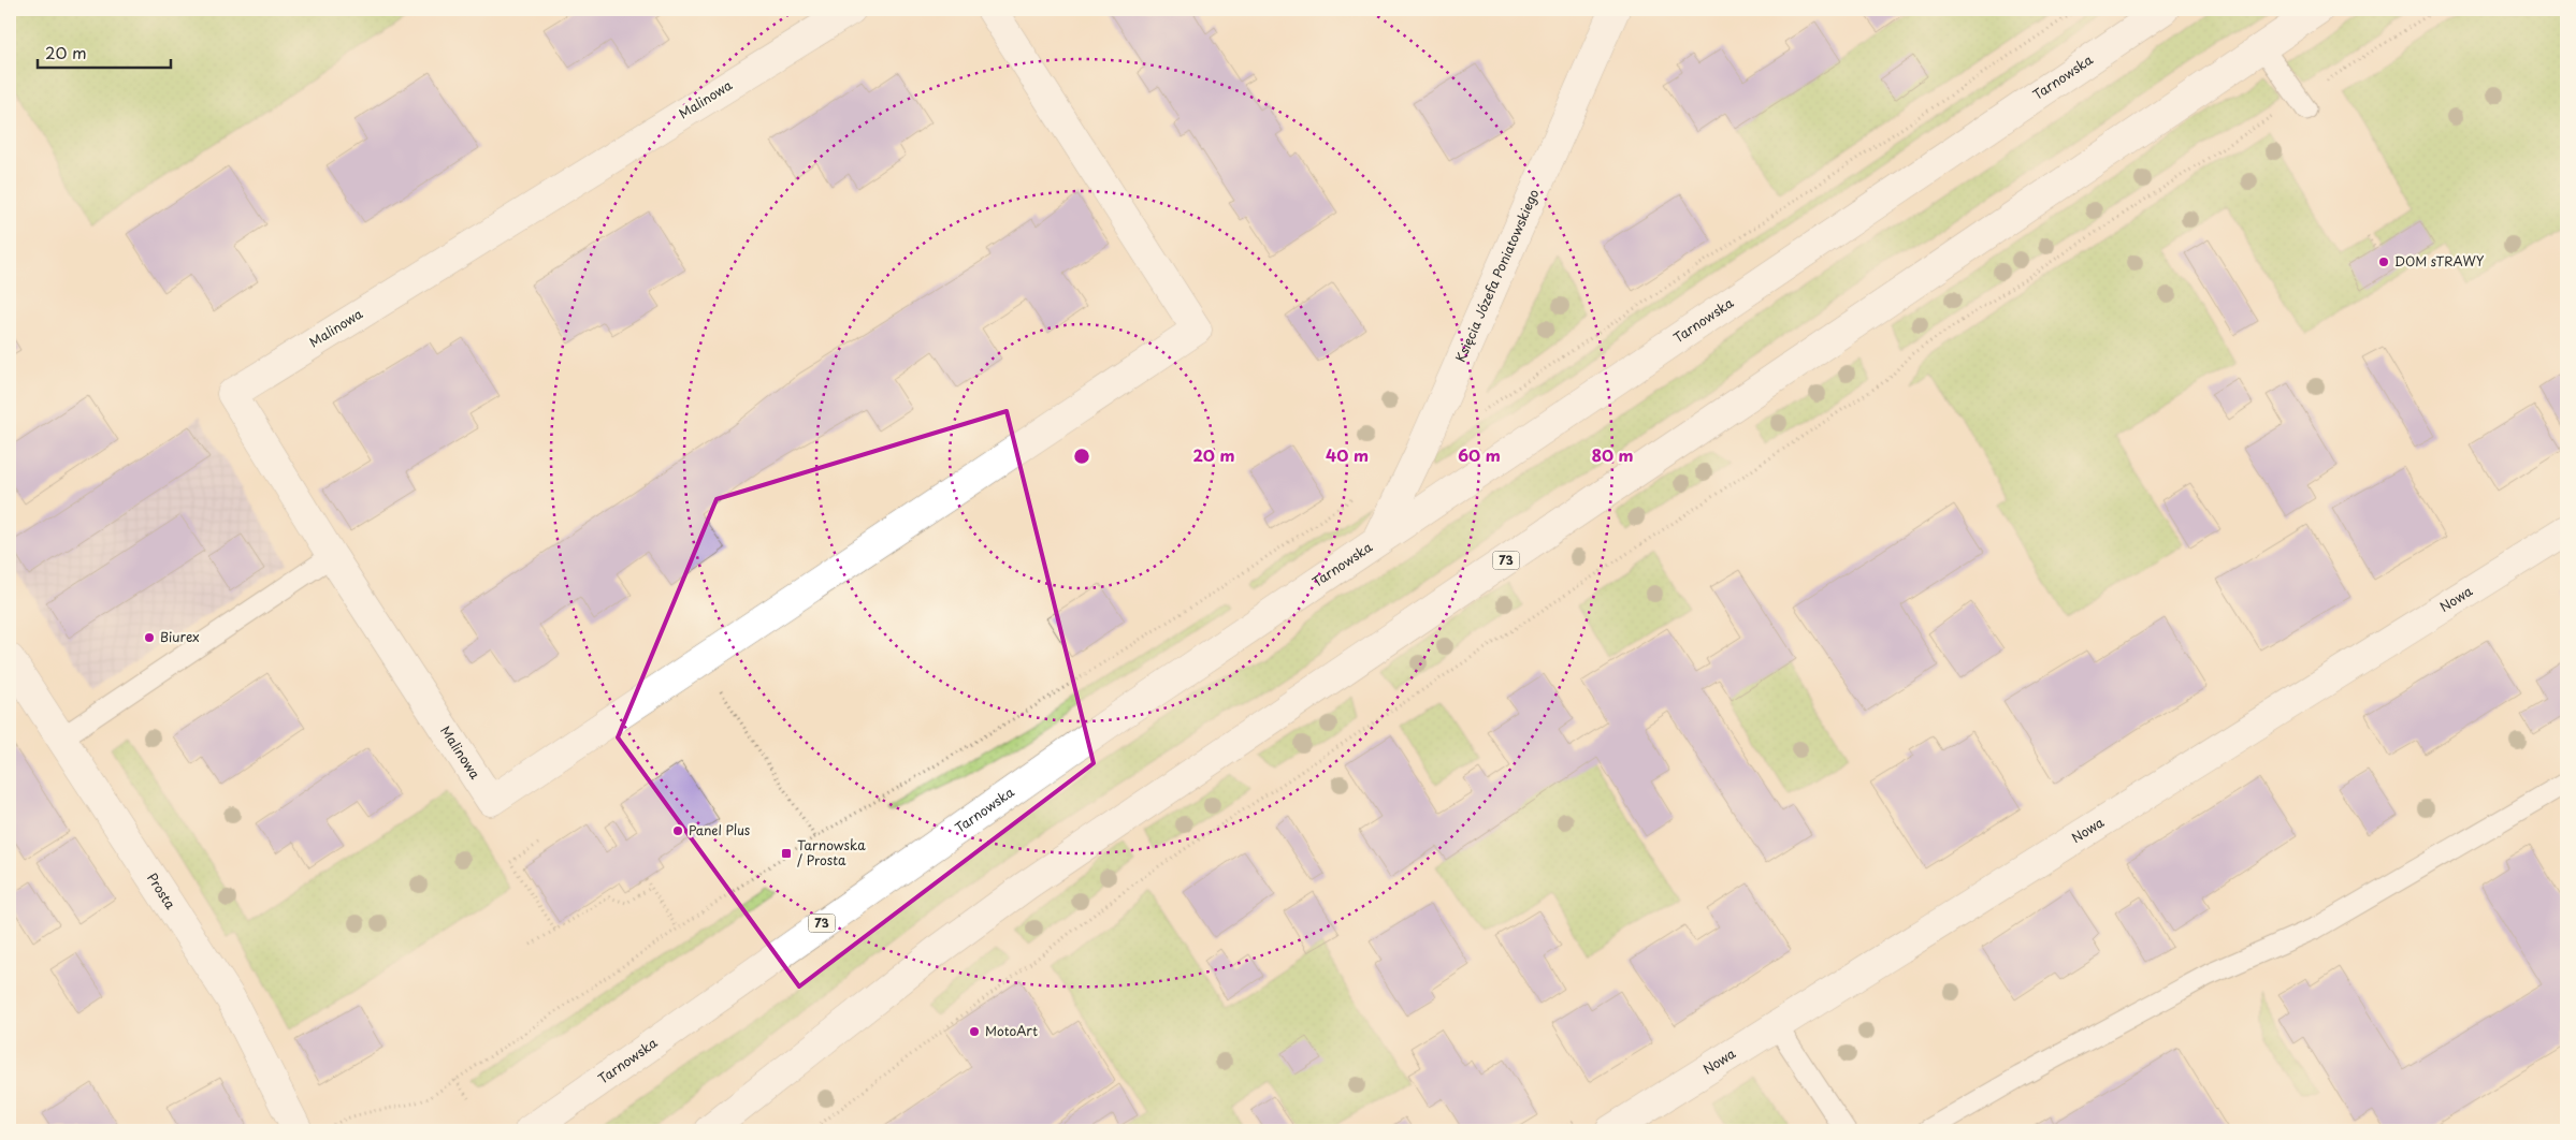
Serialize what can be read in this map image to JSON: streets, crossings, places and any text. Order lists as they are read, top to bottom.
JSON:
{
  "streets": {
    "street": [
      "Tarnowska",
      "Malinowa",
      "Księcia Józefa Poniatowskiego",
      "73",
      "Nowa",
      "Prosta"
    ]
  },
  "crossings": [
    ["Tarnowska", "Księcia Józefa Poniatowskiego"]
  ],
  "places": {
    "other": [
      "DOM sTRAWY",
      "Biurex",
      "Panel Plus",
      "MotoArt"
    ],
    "transit": ["Tarnowska / Prosta"]
  },
  "scale_bar": "20 m",
  "rings": [
    "20 m",
    "40 m",
    "60 m",
    "80 m"
  ]
}
